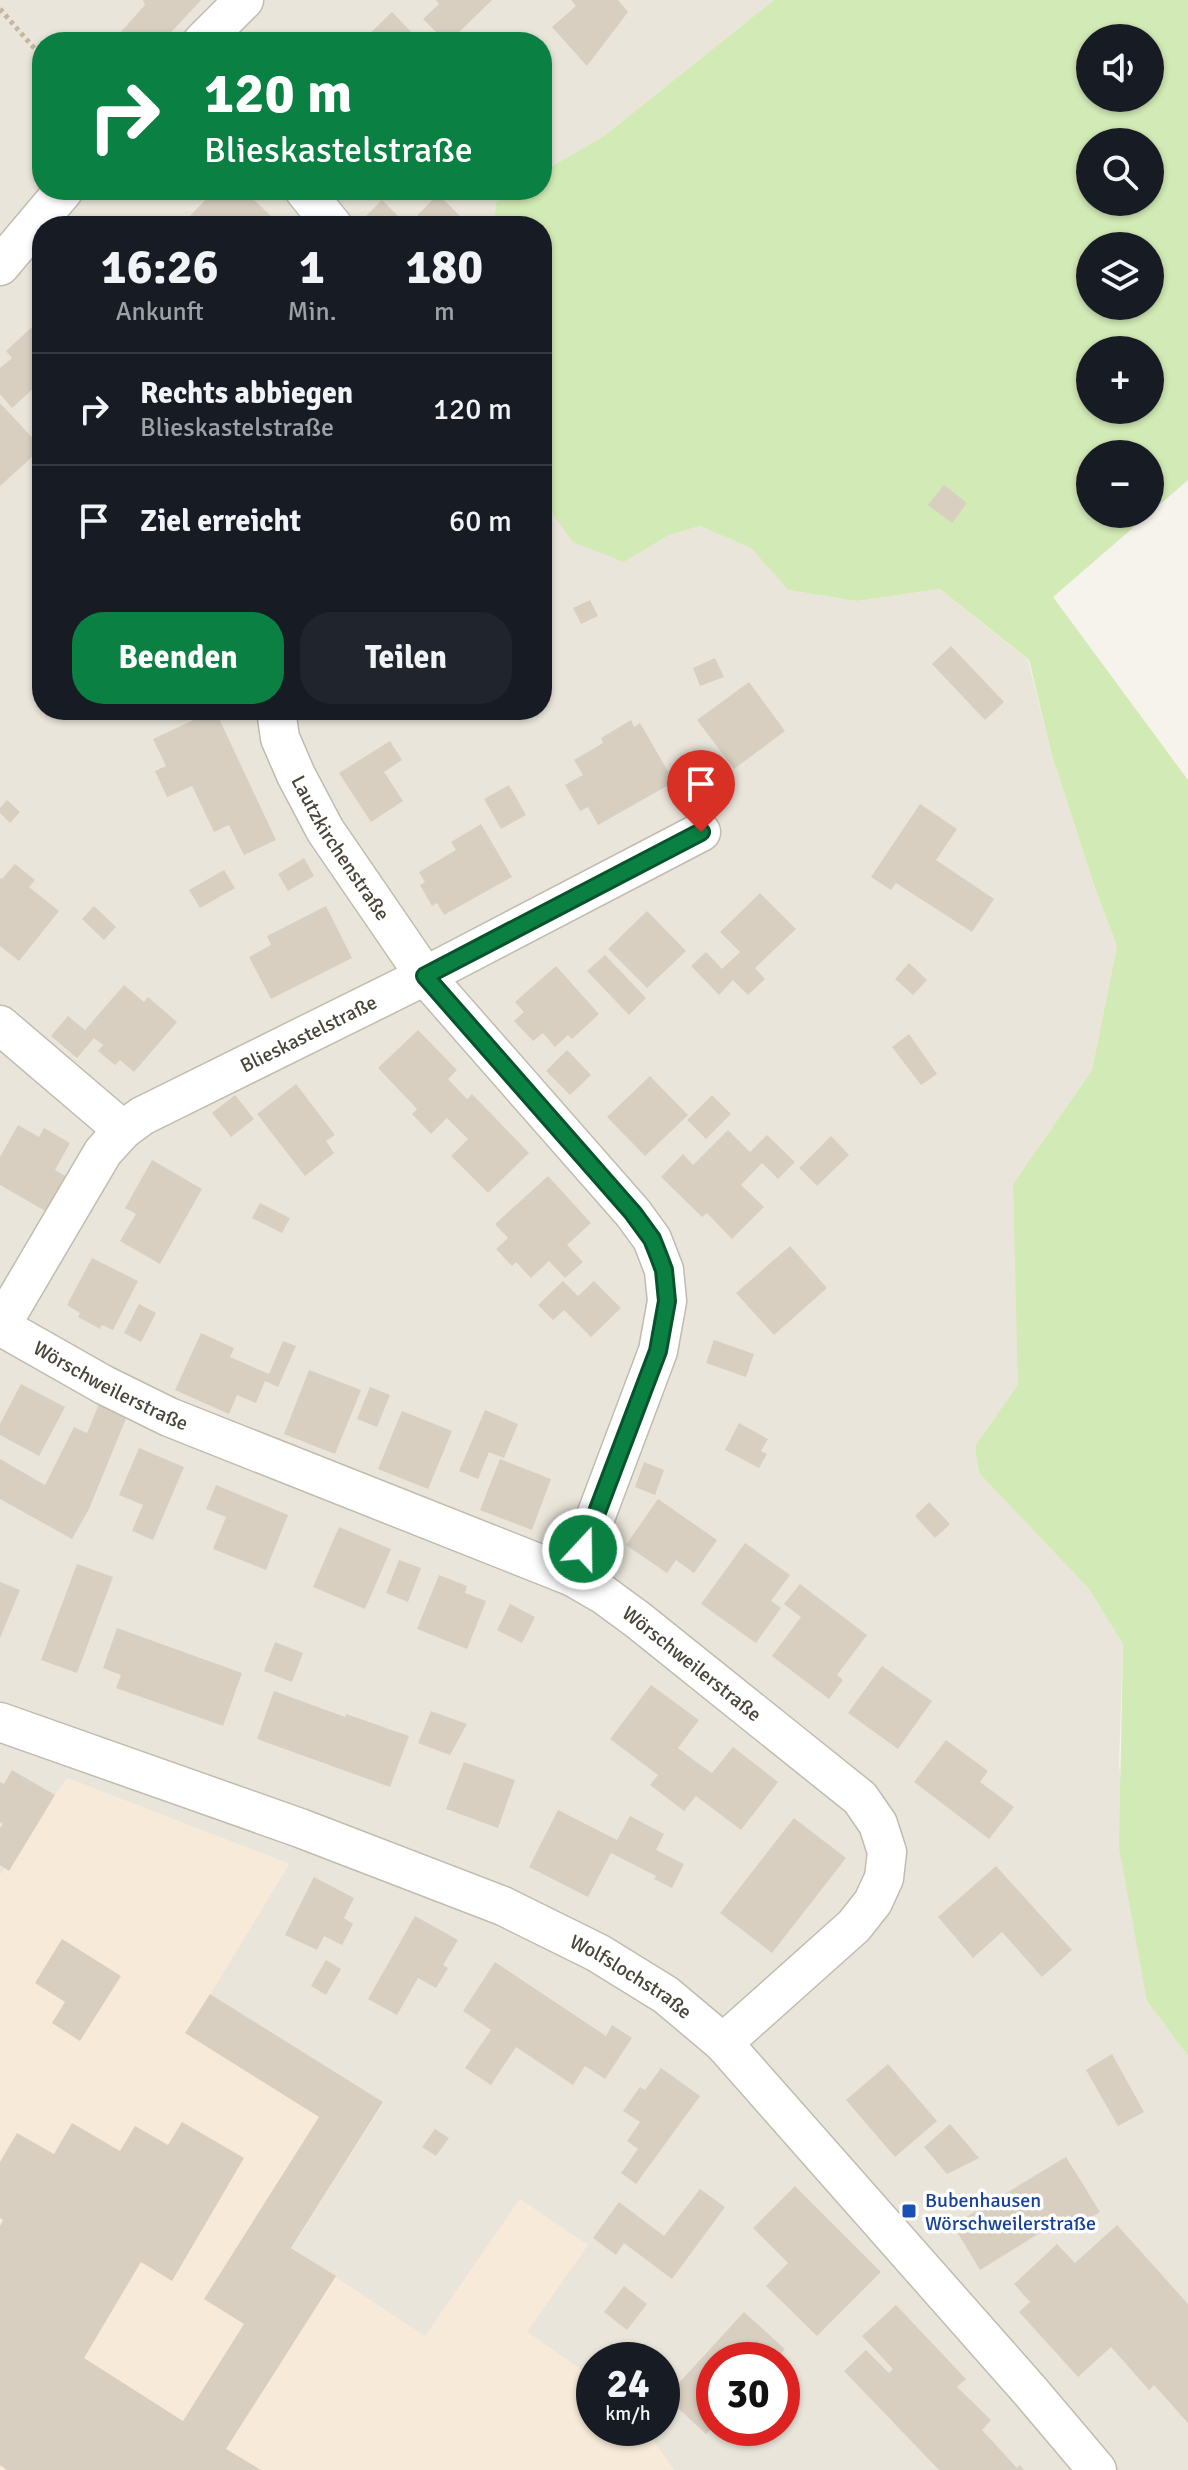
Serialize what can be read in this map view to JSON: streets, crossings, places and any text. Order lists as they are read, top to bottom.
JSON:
{
  "streets": {
    "street": [
      "Lautzkirchenstraße",
      "Blieskastelstraße",
      "Wörschweilerstraße",
      "Wolfslochstraße"
    ]
  },
  "crossings": [
    ["Lautzkirchenstraße", "Blieskastelstraße"],
    ["Lautzkirchenstraße", "Wörschweilerstraße"],
    ["Blieskastelstraße", "Wörschweilerstraße"],
    ["Wörschweilerstraße", "Wolfslochstraße"]
  ],
  "places": {
    "transit": ["Bubenhausen Wörschweilerstraße"]
  },
  "page": {
    "map_buttons": ["+", "−"],
    "turn": ["120 m", "Blieskastelstraße"],
    "eta": [
      "16:26",
      "Ankunft",
      "1",
      "Min.",
      "180",
      "m"
    ],
    "list": [
      {
        "name": "Rechts abbiegen",
        "note": "Blieskastelstraße",
        "value": "120 m"
      },
      {
        "name": "Ziel erreicht",
        "value": "60 m"
      }
    ],
    "buttons": ["Beenden", "Teilen"],
    "speed": "24 km/h",
    "limit": "30"
  }
}
